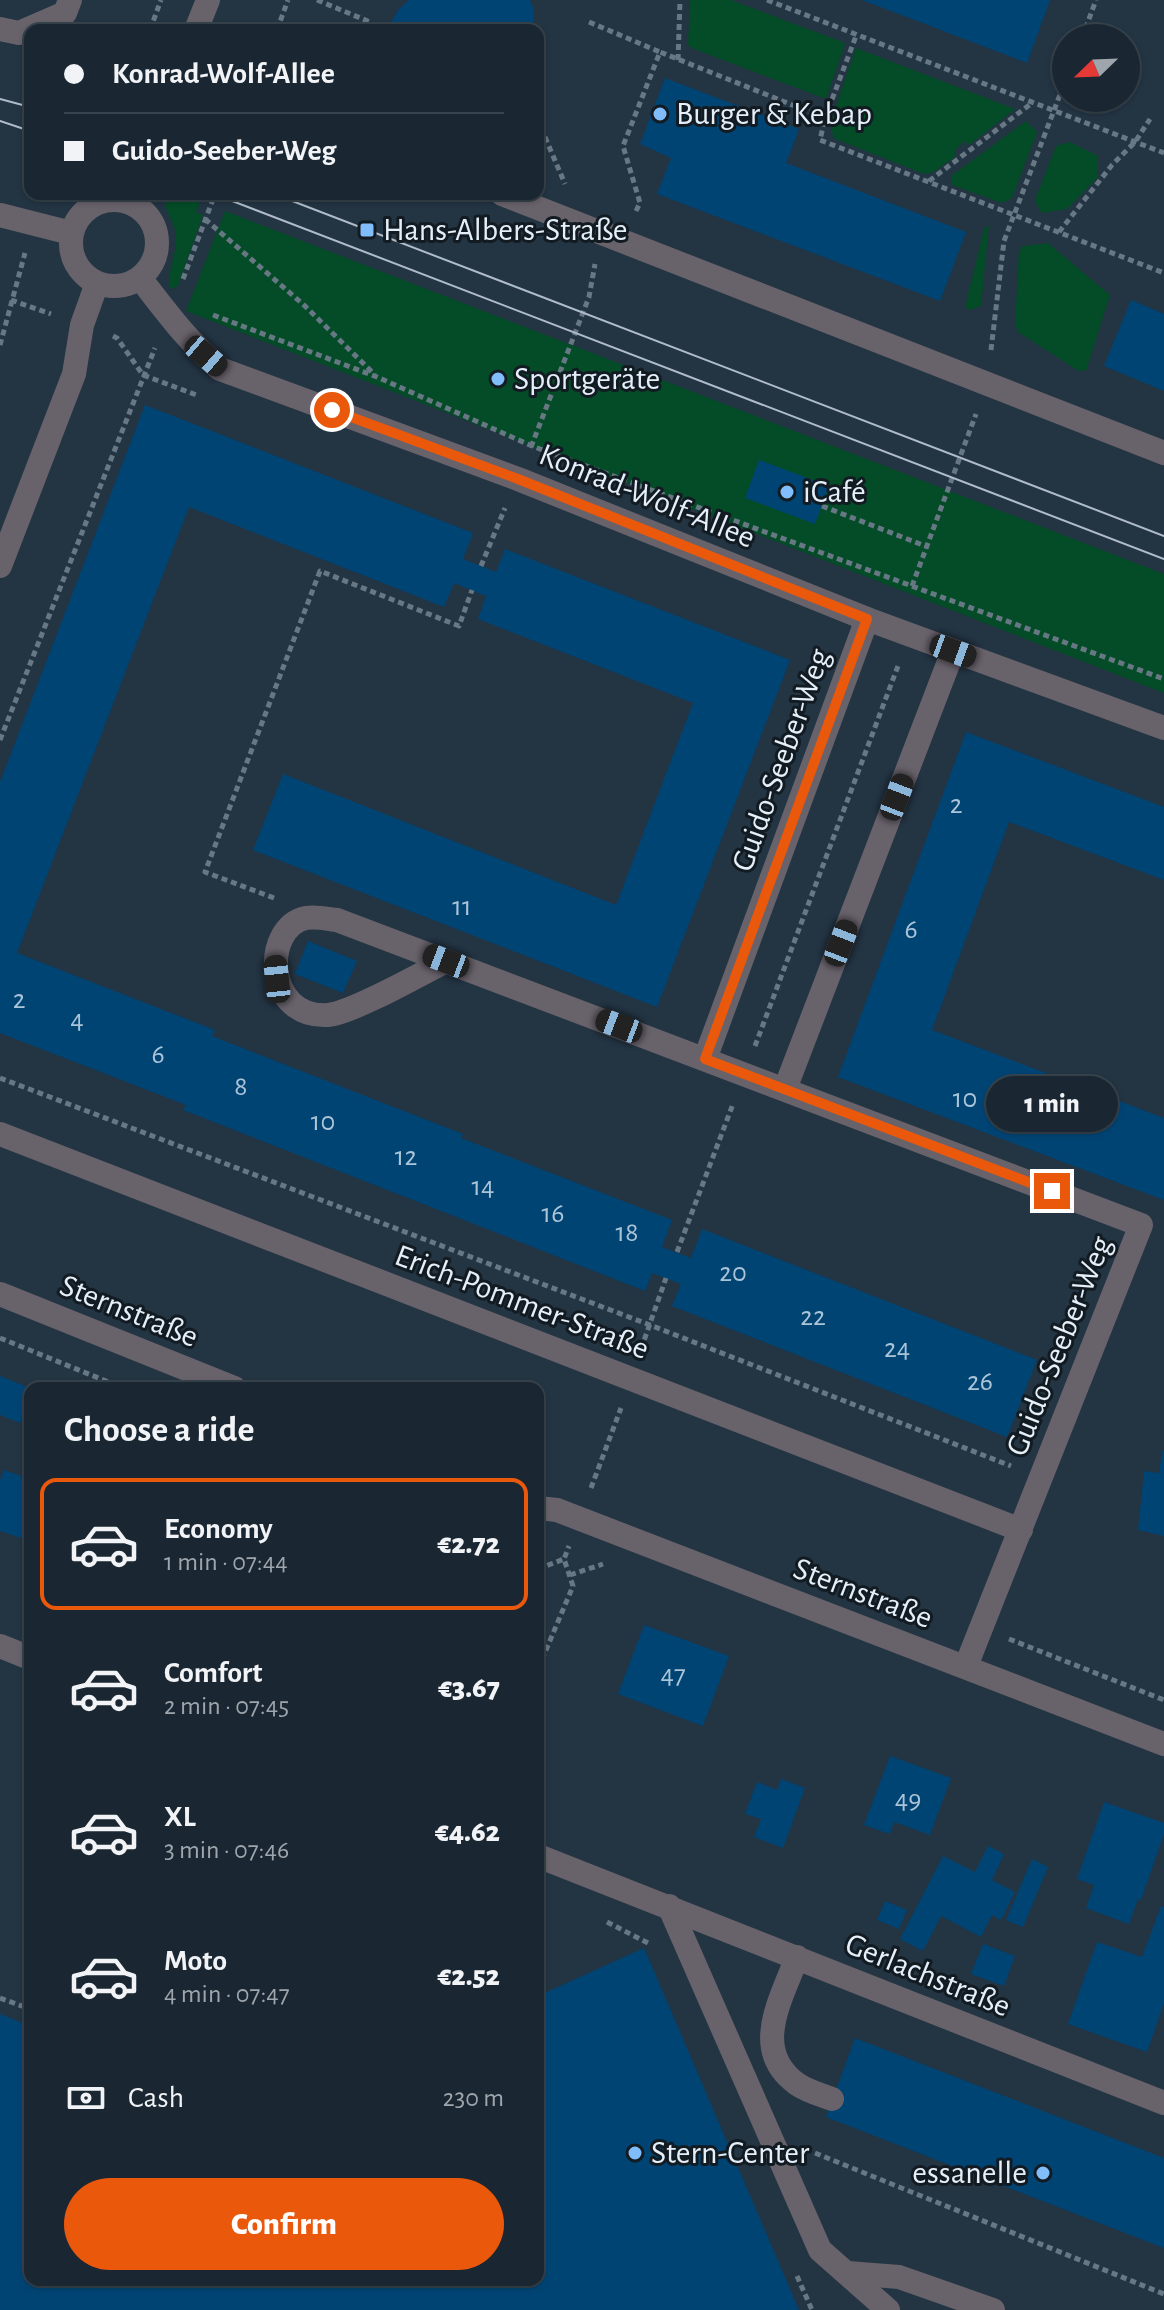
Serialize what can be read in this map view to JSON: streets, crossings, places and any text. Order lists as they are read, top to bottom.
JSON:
{
  "streets": {
    "street": [
      "Konrad-Wolf-Allee",
      "Guido-Seeber-Weg",
      "Erich-Pommer-Straße",
      "Sternstraße",
      "Gerlachstraße"
    ]
  },
  "crossings": [
    ["Konrad-Wolf-Allee", "Guido-Seeber-Weg"],
    ["Guido-Seeber-Weg", "Erich-Pommer-Straße"],
    ["Guido-Seeber-Weg", "Sternstraße"]
  ],
  "places": {
    "other": [
      "Burger & Kebap",
      "Sportgeräte",
      "iCafé",
      "Stern-Center",
      "essanelle"
    ],
    "transit": ["Hans-Albers-Straße"]
  },
  "house_numbers": [
    "2",
    "11",
    "6",
    "2",
    "4",
    "6",
    "8",
    "10",
    "10",
    "12",
    "14",
    "16",
    "18",
    "20",
    "22",
    "24",
    "26",
    "47",
    "49"
  ],
  "north": "bottom left",
  "page": {
    "banner": ["Konrad-Wolf-Allee", "Guido-Seeber-Weg"],
    "bubble": "1 min",
    "heading": "Choose a ride",
    "list": [
      {
        "name": "Economy",
        "note": "1 min · 07:44",
        "value": "€2.72"
      },
      {
        "name": "Comfort",
        "note": "2 min · 07:45",
        "value": "€3.67"
      },
      {
        "name": "XL",
        "note": "3 min · 07:46",
        "value": "€4.62"
      },
      {
        "name": "Moto",
        "note": "4 min · 07:47",
        "value": "€2.52"
      }
    ],
    "pay": ["Cash", "230 m"],
    "buttons": "Confirm"
  }
}
